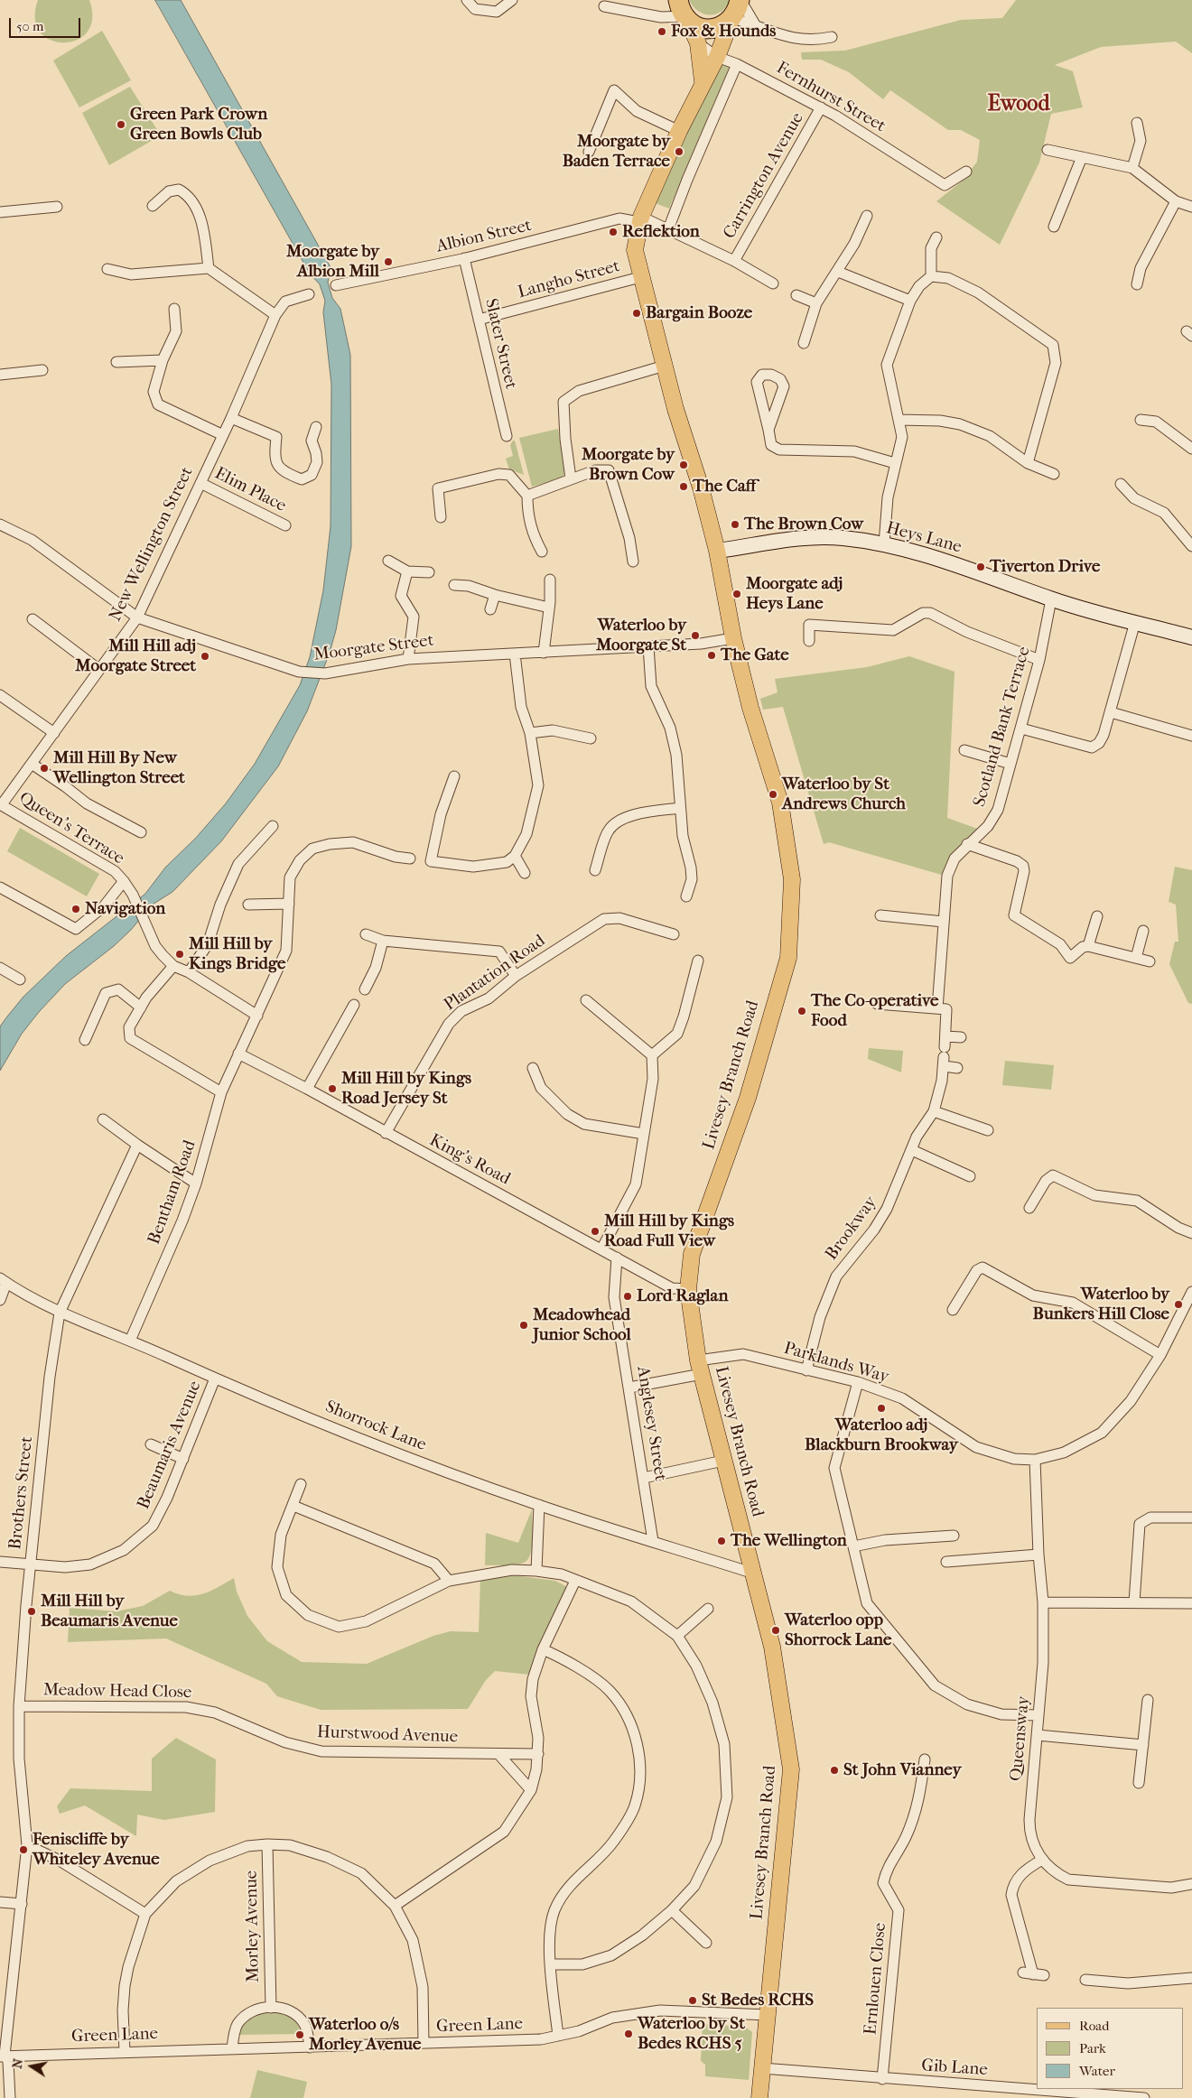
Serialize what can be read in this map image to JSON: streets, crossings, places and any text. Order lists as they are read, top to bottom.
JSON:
{
  "streets": {
    "main road": ["Livesey Branch Road"],
    "street": [
      "Fernhurst Street",
      "Carrington Avenue",
      "Albion Street",
      "Langho Street",
      "Slater Street",
      "Elim Place",
      "Heys Lane",
      "New Wellington Street",
      "Moorgate Street",
      "Scotland Bank Terrace",
      "Queen's Terrace",
      "Plantation Road",
      "King's Road",
      "Bentham Road",
      "Brookway",
      "Parklands Way",
      "Anglesey Street",
      "Shorrock Lane",
      "Beaumaris Avenue",
      "Brothers Street",
      "Meadow Head Close",
      "Hurstwood Avenue",
      "Queensway",
      "Morley Avenue",
      "Ernlouen Close",
      "Green Lane",
      "Gib Lane"
    ]
  },
  "crossings": [
    ["Fernhurst Street", "Carrington Avenue"],
    ["Fernhurst Street", "Livesey Branch Road"],
    ["Carrington Avenue", "Albion Street"],
    ["Albion Street", "Slater Street"],
    ["Albion Street", "Livesey Branch Road"],
    ["Langho Street", "Slater Street"],
    ["Langho Street", "Livesey Branch Road"],
    ["Elim Place", "New Wellington Street"],
    ["Heys Lane", "Scotland Bank Terrace"],
    ["Heys Lane", "Livesey Branch Road"],
    ["New Wellington Street", "Moorgate Street"],
    ["New Wellington Street", "Queen's Terrace"],
    ["Moorgate Street", "Livesey Branch Road"],
    ["Scotland Bank Terrace", "Brookway"],
    ["Plantation Road", "King's Road"],
    ["Livesey Branch Road", "King's Road"],
    ["Livesey Branch Road", "Parklands Way"],
    ["Livesey Branch Road", "Shorrock Lane"],
    ["Livesey Branch Road", "Green Lane"],
    ["Livesey Branch Road", "Gib Lane"],
    ["King's Road", "Bentham Road"],
    ["King's Road", "Anglesey Street"],
    ["Bentham Road", "Shorrock Lane"],
    ["Brookway", "Parklands Way"],
    ["Parklands Way", "Anglesey Street"],
    ["Parklands Way", "Queensway"],
    ["Anglesey Street", "Shorrock Lane"],
    ["Shorrock Lane", "Beaumaris Avenue"],
    ["Shorrock Lane", "Brothers Street"],
    ["Beaumaris Avenue", "Brothers Street"],
    ["Brothers Street", "Meadow Head Close"],
    ["Brothers Street", "Green Lane"],
    ["Meadow Head Close", "Hurstwood Avenue"],
    ["Ernlouen Close", "Gib Lane"]
  ],
  "districts": ["Ewood"],
  "places": [
    "Fox & Hounds",
    "Green Park Crown Green Bowls Club",
    "Moorgate by Baden Terrace",
    "Reflektion",
    "Moorgate by Albion Mill",
    "Bargain Booze",
    "Moorgate by Brown Cow",
    "The Caff",
    "The Brown Cow",
    "Tiverton Drive",
    "Moorgate adj Heys Lane",
    "Waterloo by Moorgate St",
    "The Gate",
    "Mill Hill adj Moorgate Street",
    "Mill Hill By New Wellington Street",
    "Waterloo by St Andrews Church",
    "Navigation",
    "Mill Hill by Kings Bridge",
    "The Co-operative Food",
    "Mill Hill by Kings Road Jersey St",
    "Mill Hill by Kings Road Full View",
    "Lord Raglan",
    "Waterloo by Bunkers Hill Close",
    "Meadowhead Junior School",
    "Waterloo adj Blackburn Brookway",
    "The Wellington",
    "Mill Hill by Beaumaris Avenue",
    "Waterloo opp Shorrock Lane",
    "St John Vianney",
    "Feniscliffe by Whiteley Avenue",
    "St Bedes RCHS",
    "Waterloo by St Bedes RCHS 5",
    "Waterloo o/s Morley Avenue"
  ],
  "legend": ["Road", "Park", "Water"],
  "scale_bar": "50 m",
  "north": "left"
}
